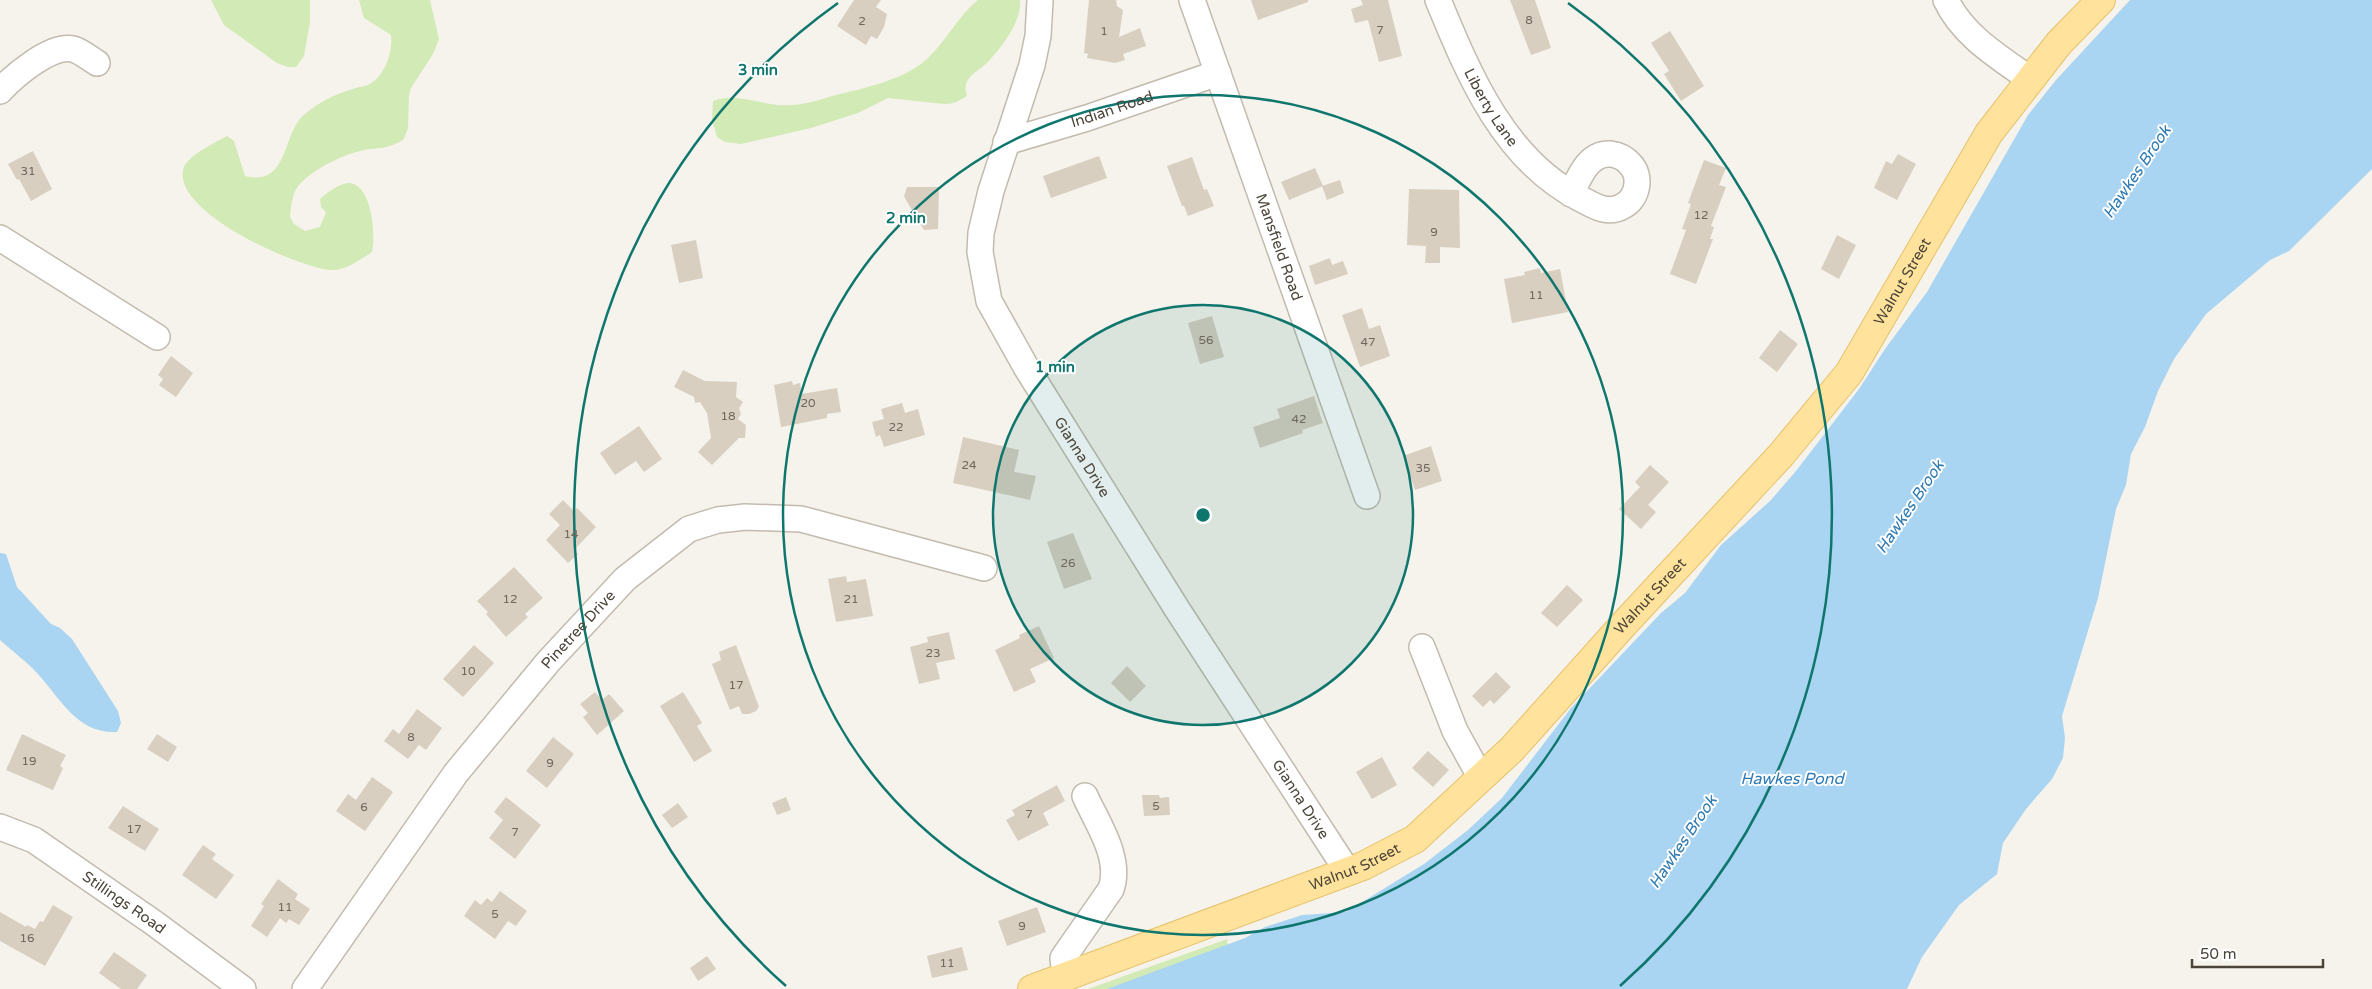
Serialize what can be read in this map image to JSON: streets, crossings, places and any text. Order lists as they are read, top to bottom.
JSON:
{
  "streets": {
    "main road": ["Walnut Street"],
    "street": [
      "Liberty Lane",
      "Indian Road",
      "Mansfield Road",
      "Gianna Drive",
      "Pinetree Drive",
      "Stillings Road"
    ]
  },
  "crossings": [
    ["Indian Road", "Mansfield Road"],
    ["Indian Road", "Gianna Drive"],
    ["Walnut Street", "Gianna Drive"]
  ],
  "water": ["Hawkes Brook", "Hawkes Pond"],
  "house_numbers": [
    "8",
    "2",
    "7",
    "1",
    "31",
    "12",
    "9",
    "11",
    "56",
    "47",
    "20",
    "18",
    "42",
    "22",
    "24",
    "35",
    "14",
    "26",
    "12",
    "21",
    "23",
    "10",
    "17",
    "8",
    "19",
    "9",
    "5",
    "6",
    "7",
    "17",
    "7",
    "11",
    "5",
    "9",
    "16",
    "11"
  ],
  "scale_bar": "50 m",
  "rings": ["3 min", "2 min", "1 min"]
}
